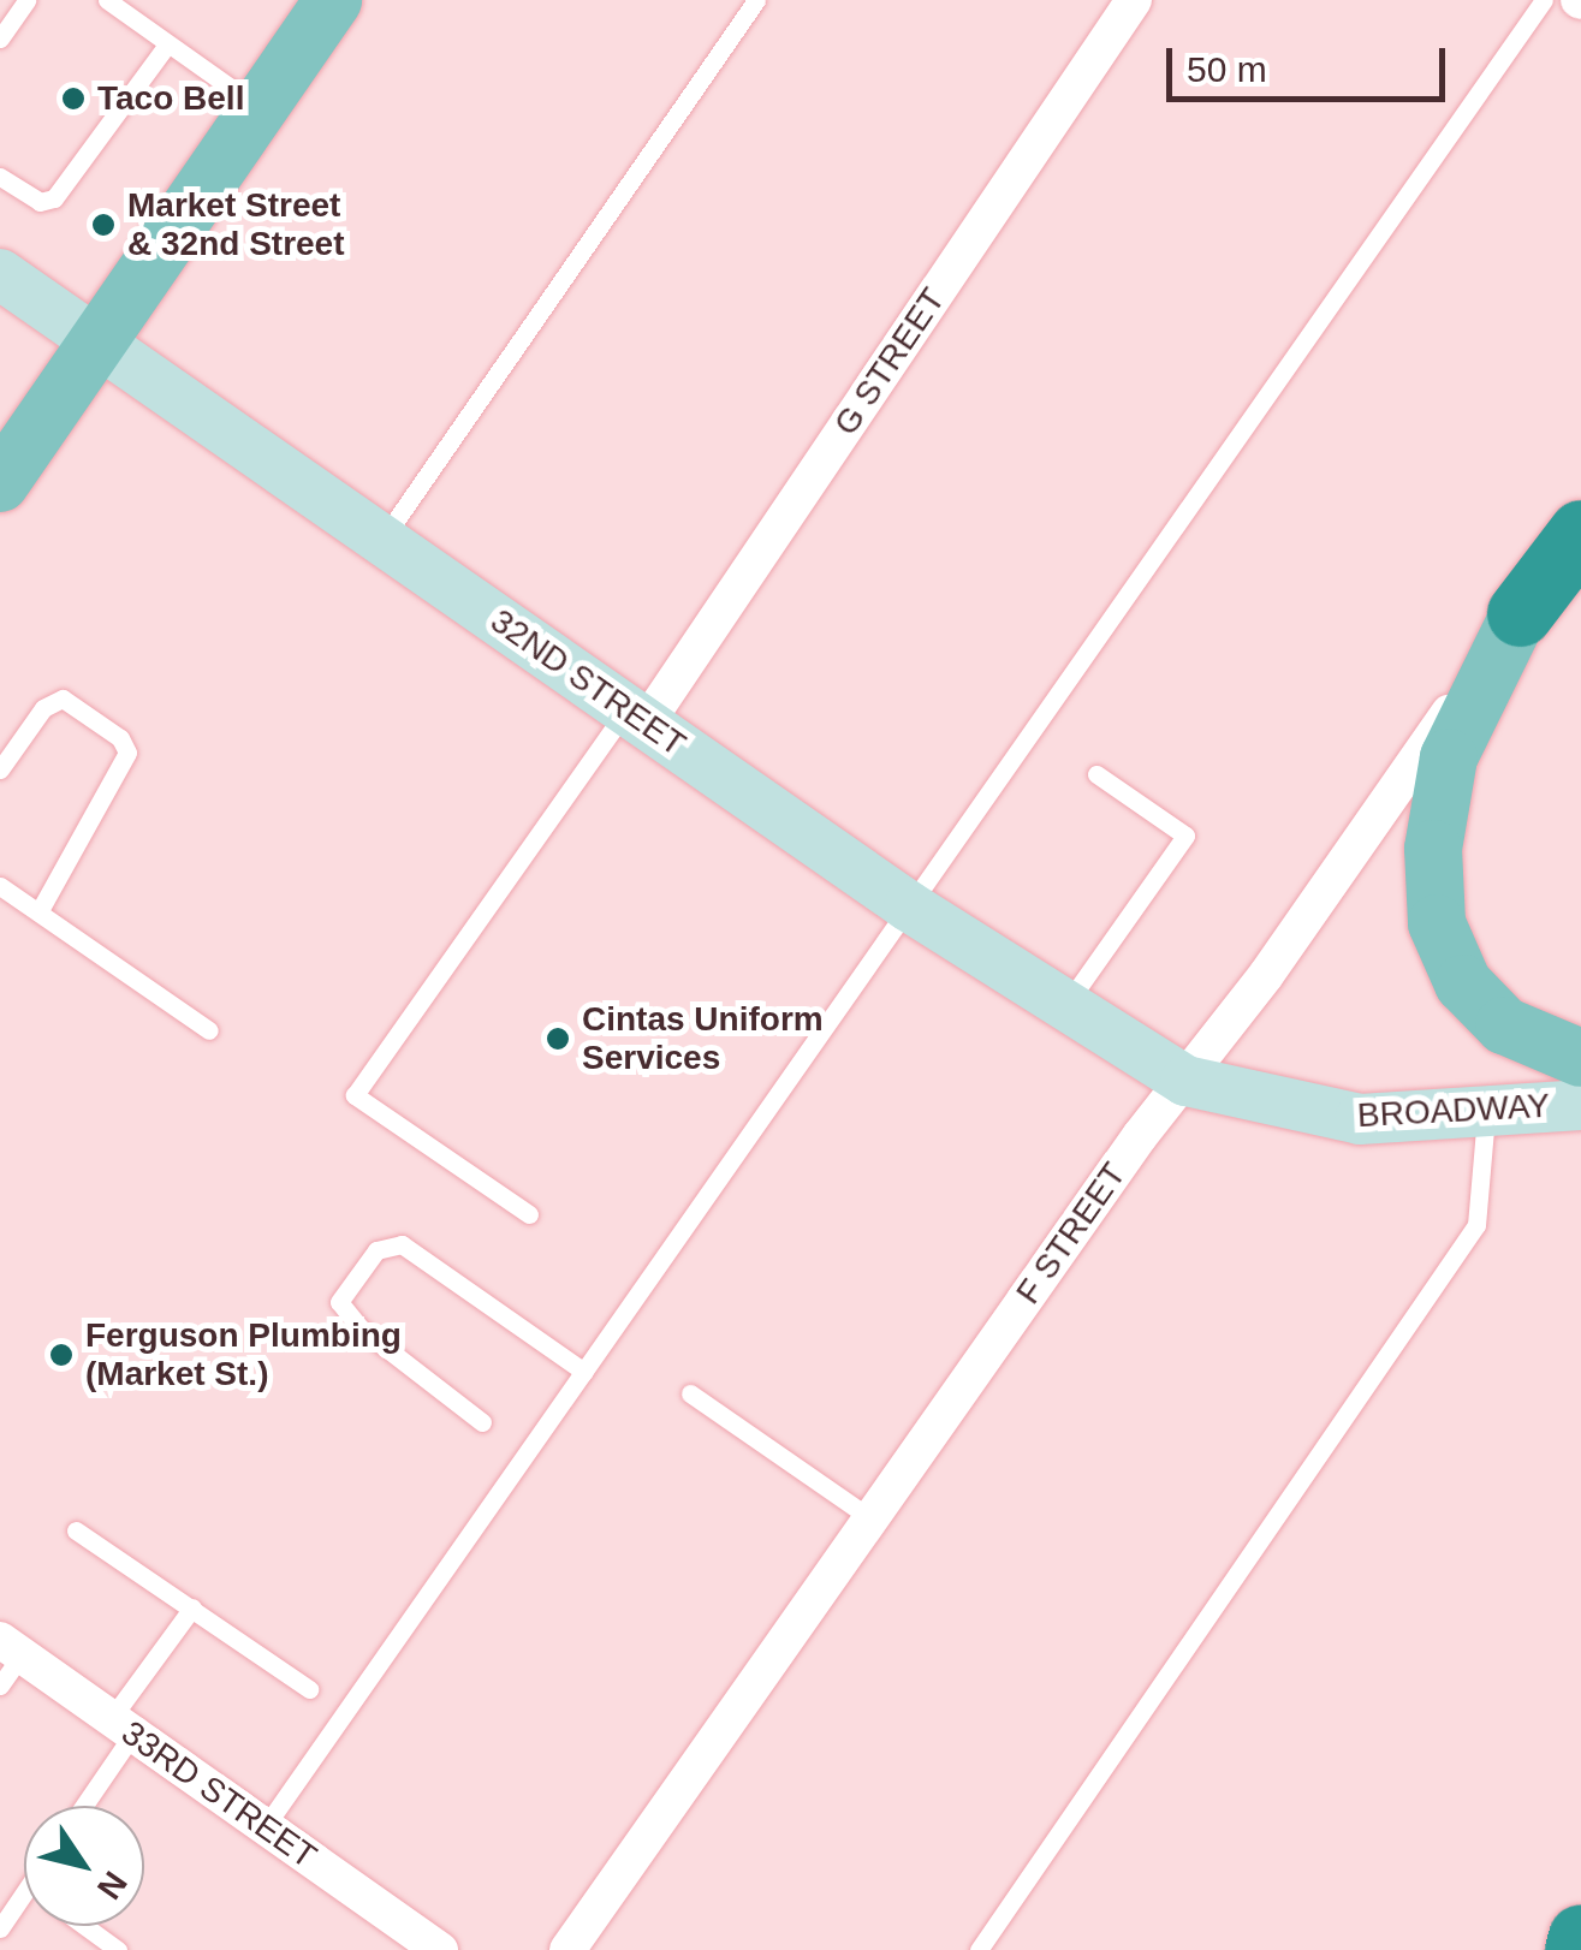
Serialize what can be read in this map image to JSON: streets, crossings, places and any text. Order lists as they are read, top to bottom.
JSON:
{
  "streets": {
    "main road": ["32ND STREET", "BROADWAY"],
    "street": ["G STREET", "F STREET", "33RD STREET"]
  },
  "crossings": [
    ["G STREET", "32ND STREET"],
    ["32ND STREET", "BROADWAY"],
    ["32ND STREET", "F STREET"],
    ["BROADWAY", "F STREET"]
  ],
  "places": [
    "Taco Bell",
    "Market Street & 32nd Street",
    "Cintas Uniform Services",
    "Ferguson Plumbing (Market St.)"
  ],
  "scale_bar": "50 m",
  "north": "bottom right"
}
